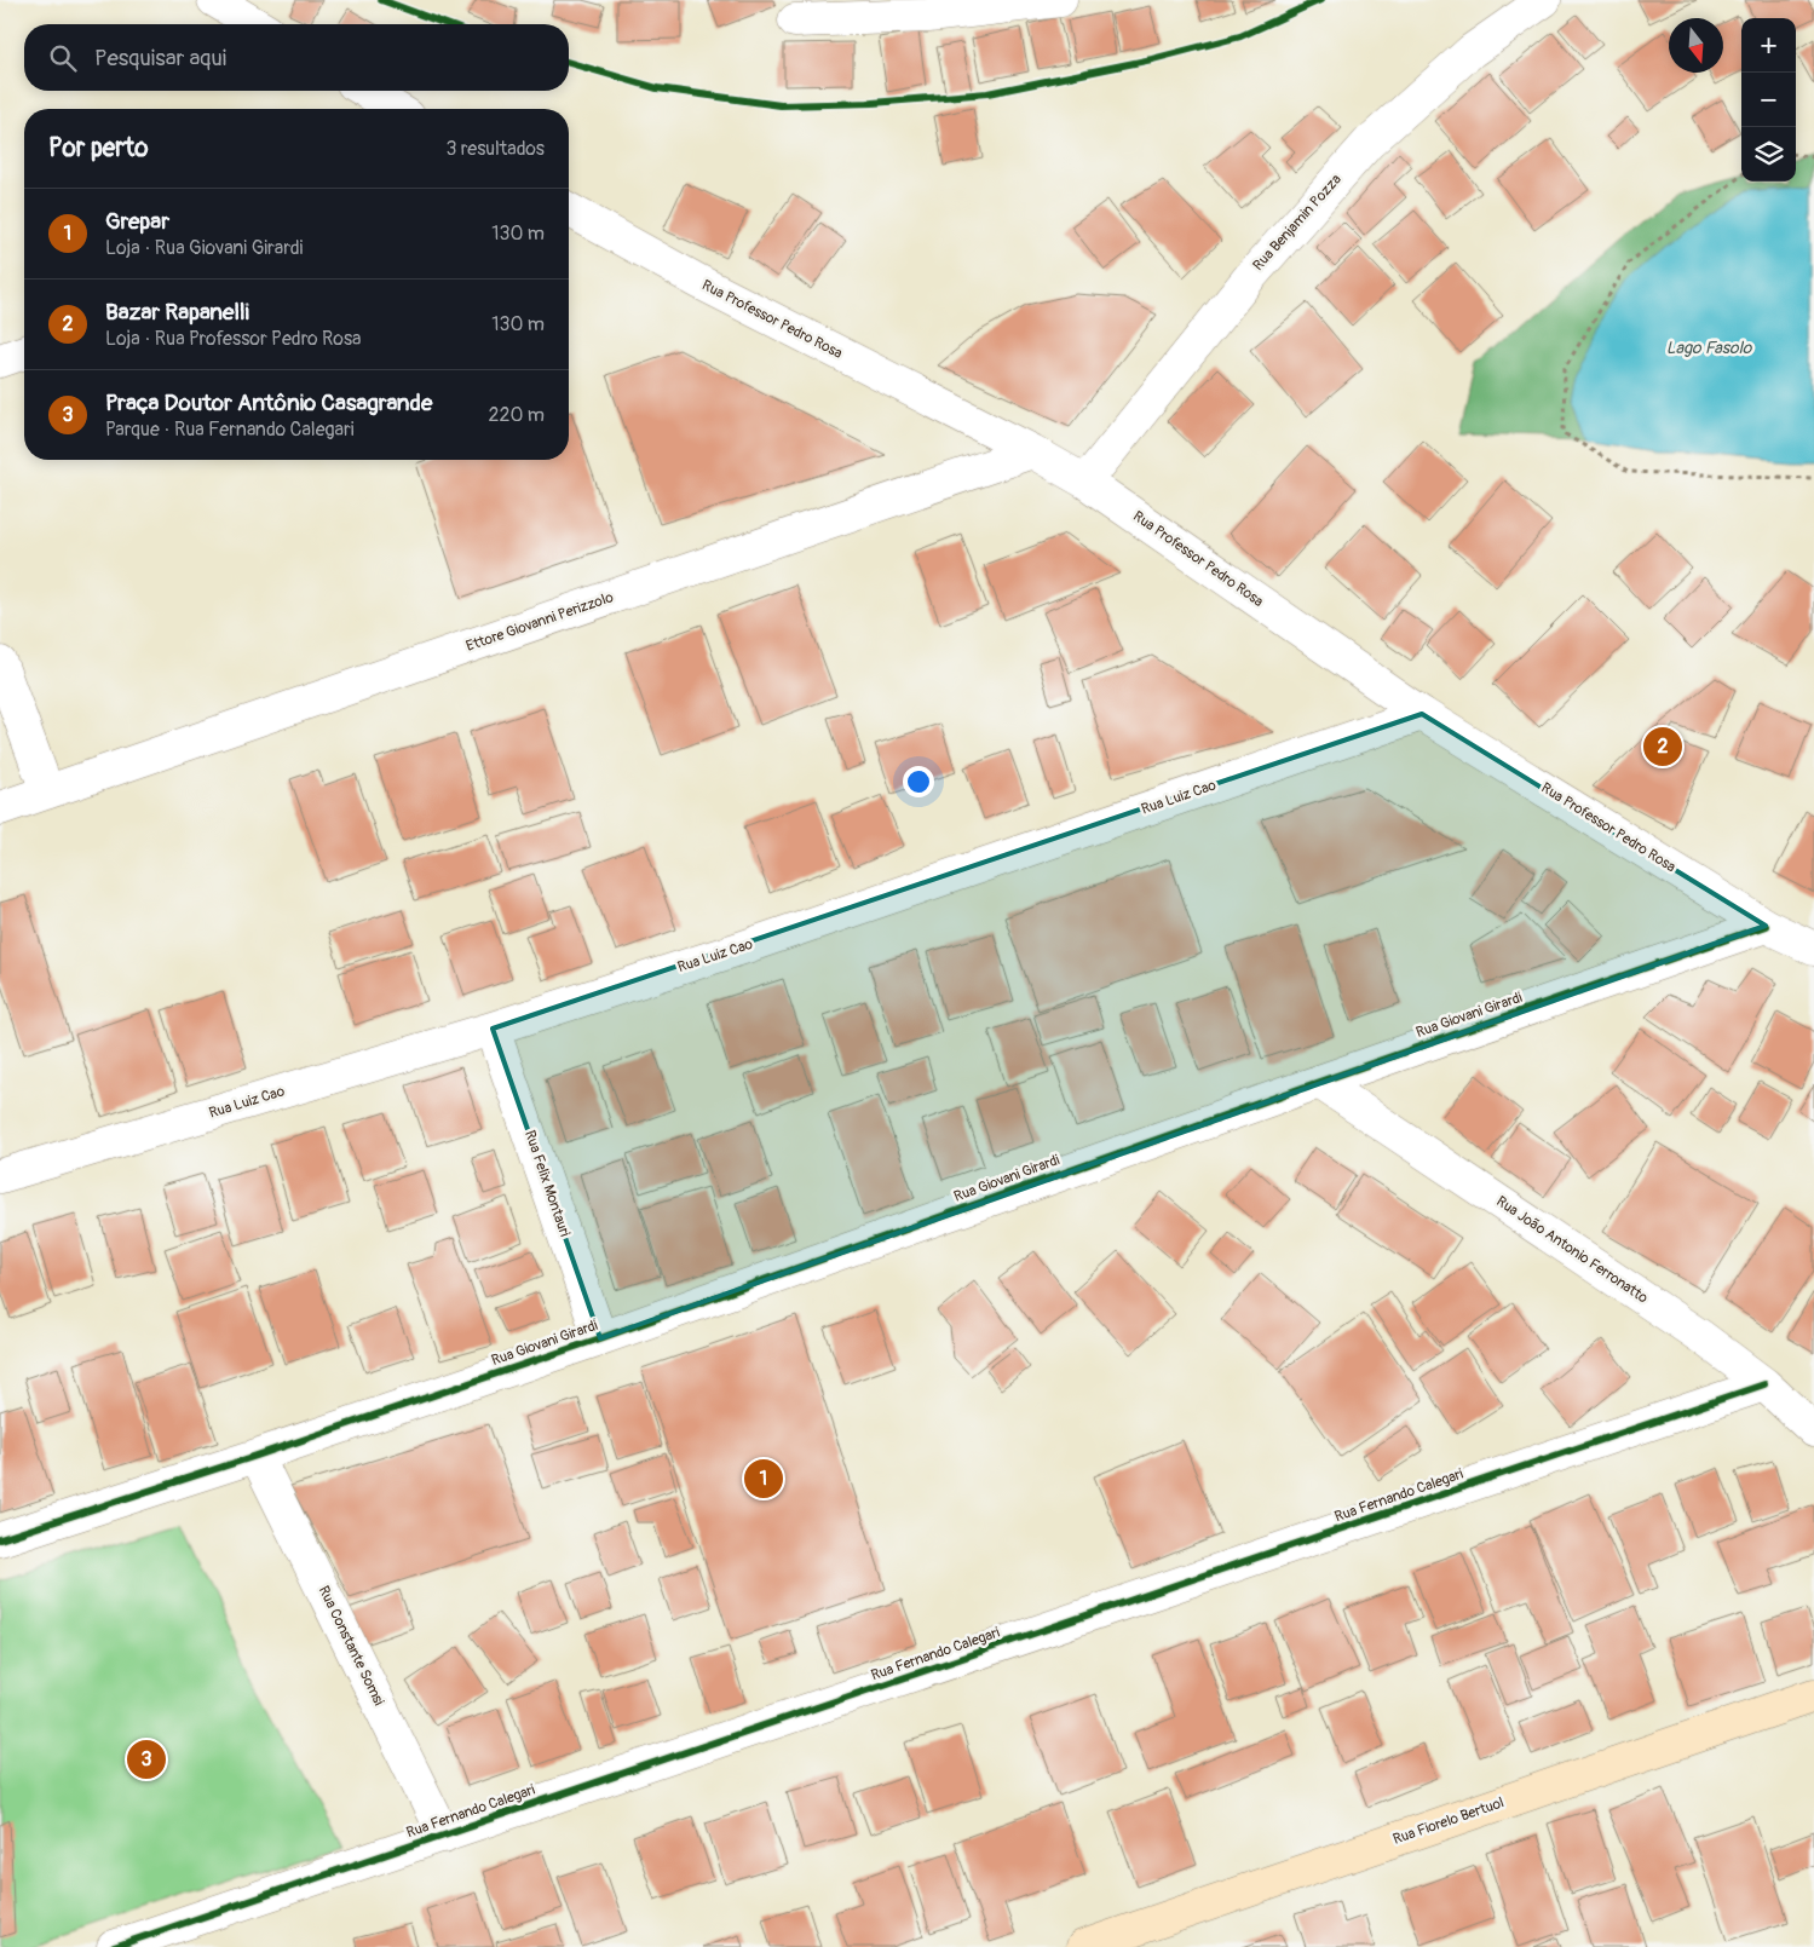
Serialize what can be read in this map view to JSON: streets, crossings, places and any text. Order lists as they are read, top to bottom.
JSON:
{
  "streets": {
    "main road": ["Rua Fiorelo Bertuol"],
    "street": [
      "Rua Benjamin Pozza",
      "Rua Professor Pedro Rosa",
      "Ettore Giovanni Perizzolo",
      "Rua Luiz Cao",
      "Rua Giovani Girardi",
      "Rua Felix Montauri",
      "Rua João Antonio Ferronatto",
      "Rua Fernando Calegari",
      "Rua Constante Somsi"
    ]
  },
  "crossings": [
    ["Rua Benjamin Pozza", "Rua Professor Pedro Rosa"],
    ["Rua Professor Pedro Rosa", "Ettore Giovanni Perizzolo"],
    ["Rua Professor Pedro Rosa", "Rua Luiz Cao"],
    ["Rua Professor Pedro Rosa", "Rua Giovani Girardi"],
    ["Rua Luiz Cao", "Rua Felix Montauri"],
    ["Rua Giovani Girardi", "Rua Felix Montauri"],
    ["Rua Giovani Girardi", "Rua João Antonio Ferronatto"],
    ["Rua Giovani Girardi", "Rua Constante Somsi"],
    ["Rua João Antonio Ferronatto", "Rua Fernando Calegari"],
    ["Rua Fernando Calegari", "Rua Constante Somsi"]
  ],
  "water": ["Lago Fasolo"],
  "north": "bottom",
  "page": {
    "map_buttons": ["+", "−"],
    "search": "Pesquisar aqui",
    "heading": ["Por perto", "3 resultados"],
    "list": [
      {
        "mark": "1",
        "name": "Grepar",
        "note": "Loja · Rua Giovani Girardi",
        "value": "130 m"
      },
      {
        "mark": "2",
        "name": "Bazar Rapanelli",
        "note": "Loja · Rua Professor Pedro Rosa",
        "value": "130 m"
      },
      {
        "mark": "3",
        "name": "Praça Doutor Antônio Casagrande",
        "note": "Parque · Rua Fernando Calegari",
        "value": "220 m"
      }
    ],
    "pins": ["2", "1", "3"]
  }
}
